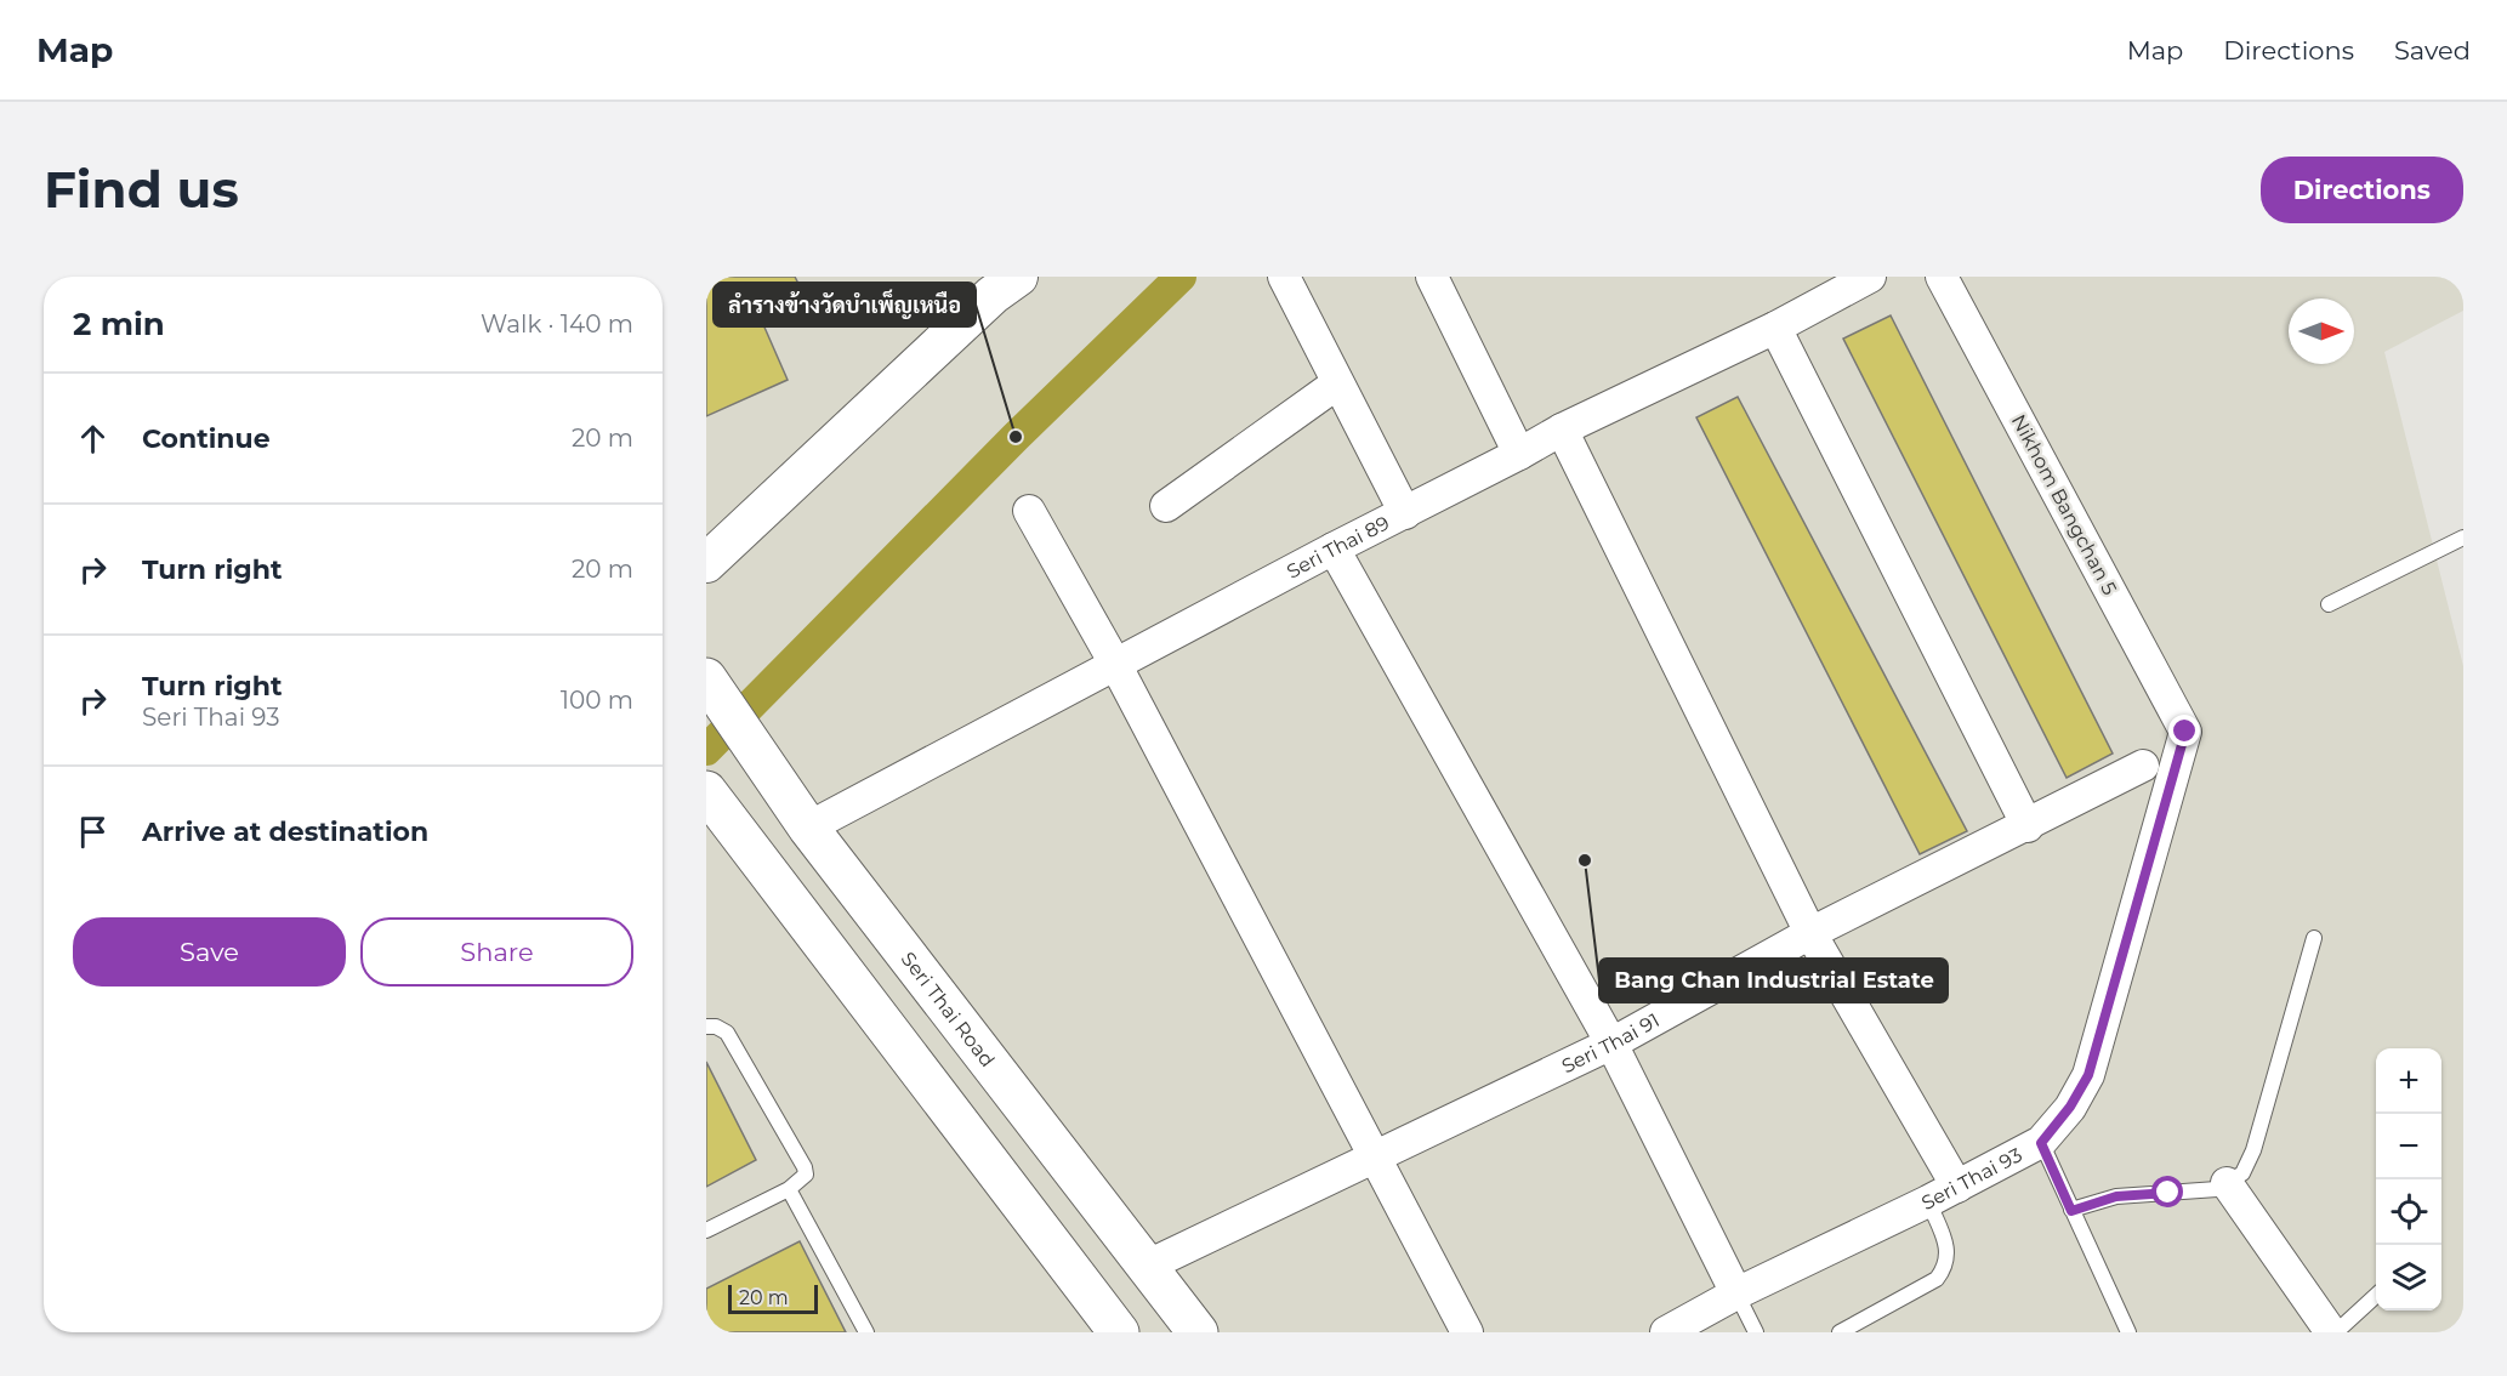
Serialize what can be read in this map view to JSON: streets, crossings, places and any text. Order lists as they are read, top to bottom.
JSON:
{
  "streets": {
    "main road": ["Seri Thai Road"],
    "street": [
      "Nikhom Bangchan 5",
      "Seri Thai 89",
      "Seri Thai 91",
      "Seri Thai 93"
    ]
  },
  "crossings": [
    ["Nikhom Bangchan 5", "Seri Thai 93"],
    ["Seri Thai 89", "Seri Thai Road"],
    ["Seri Thai Road", "Seri Thai 91"]
  ],
  "places": ["ลำรางข้างวัดบำเพ็ญเหนือ", "Bang Chan Industrial Estate"],
  "scale_bar": "20 m",
  "north": "right",
  "page": {
    "header": "Map",
    "nav": ["Map", "Directions", "Saved"],
    "buttons": [
      "Directions",
      ["Save", "Share"]
    ],
    "title": "Find us",
    "heading": ["2 min", "Walk · 140 m"],
    "list": [
      ["Continue", "20 m"],
      ["Turn right", "20 m"],
      ["Turn right", "Seri Thai 93", "100 m"],
      "Arrive at destination"
    ],
    "map_buttons": ["+", "−"],
    "scale": "20 m"
  }
}
